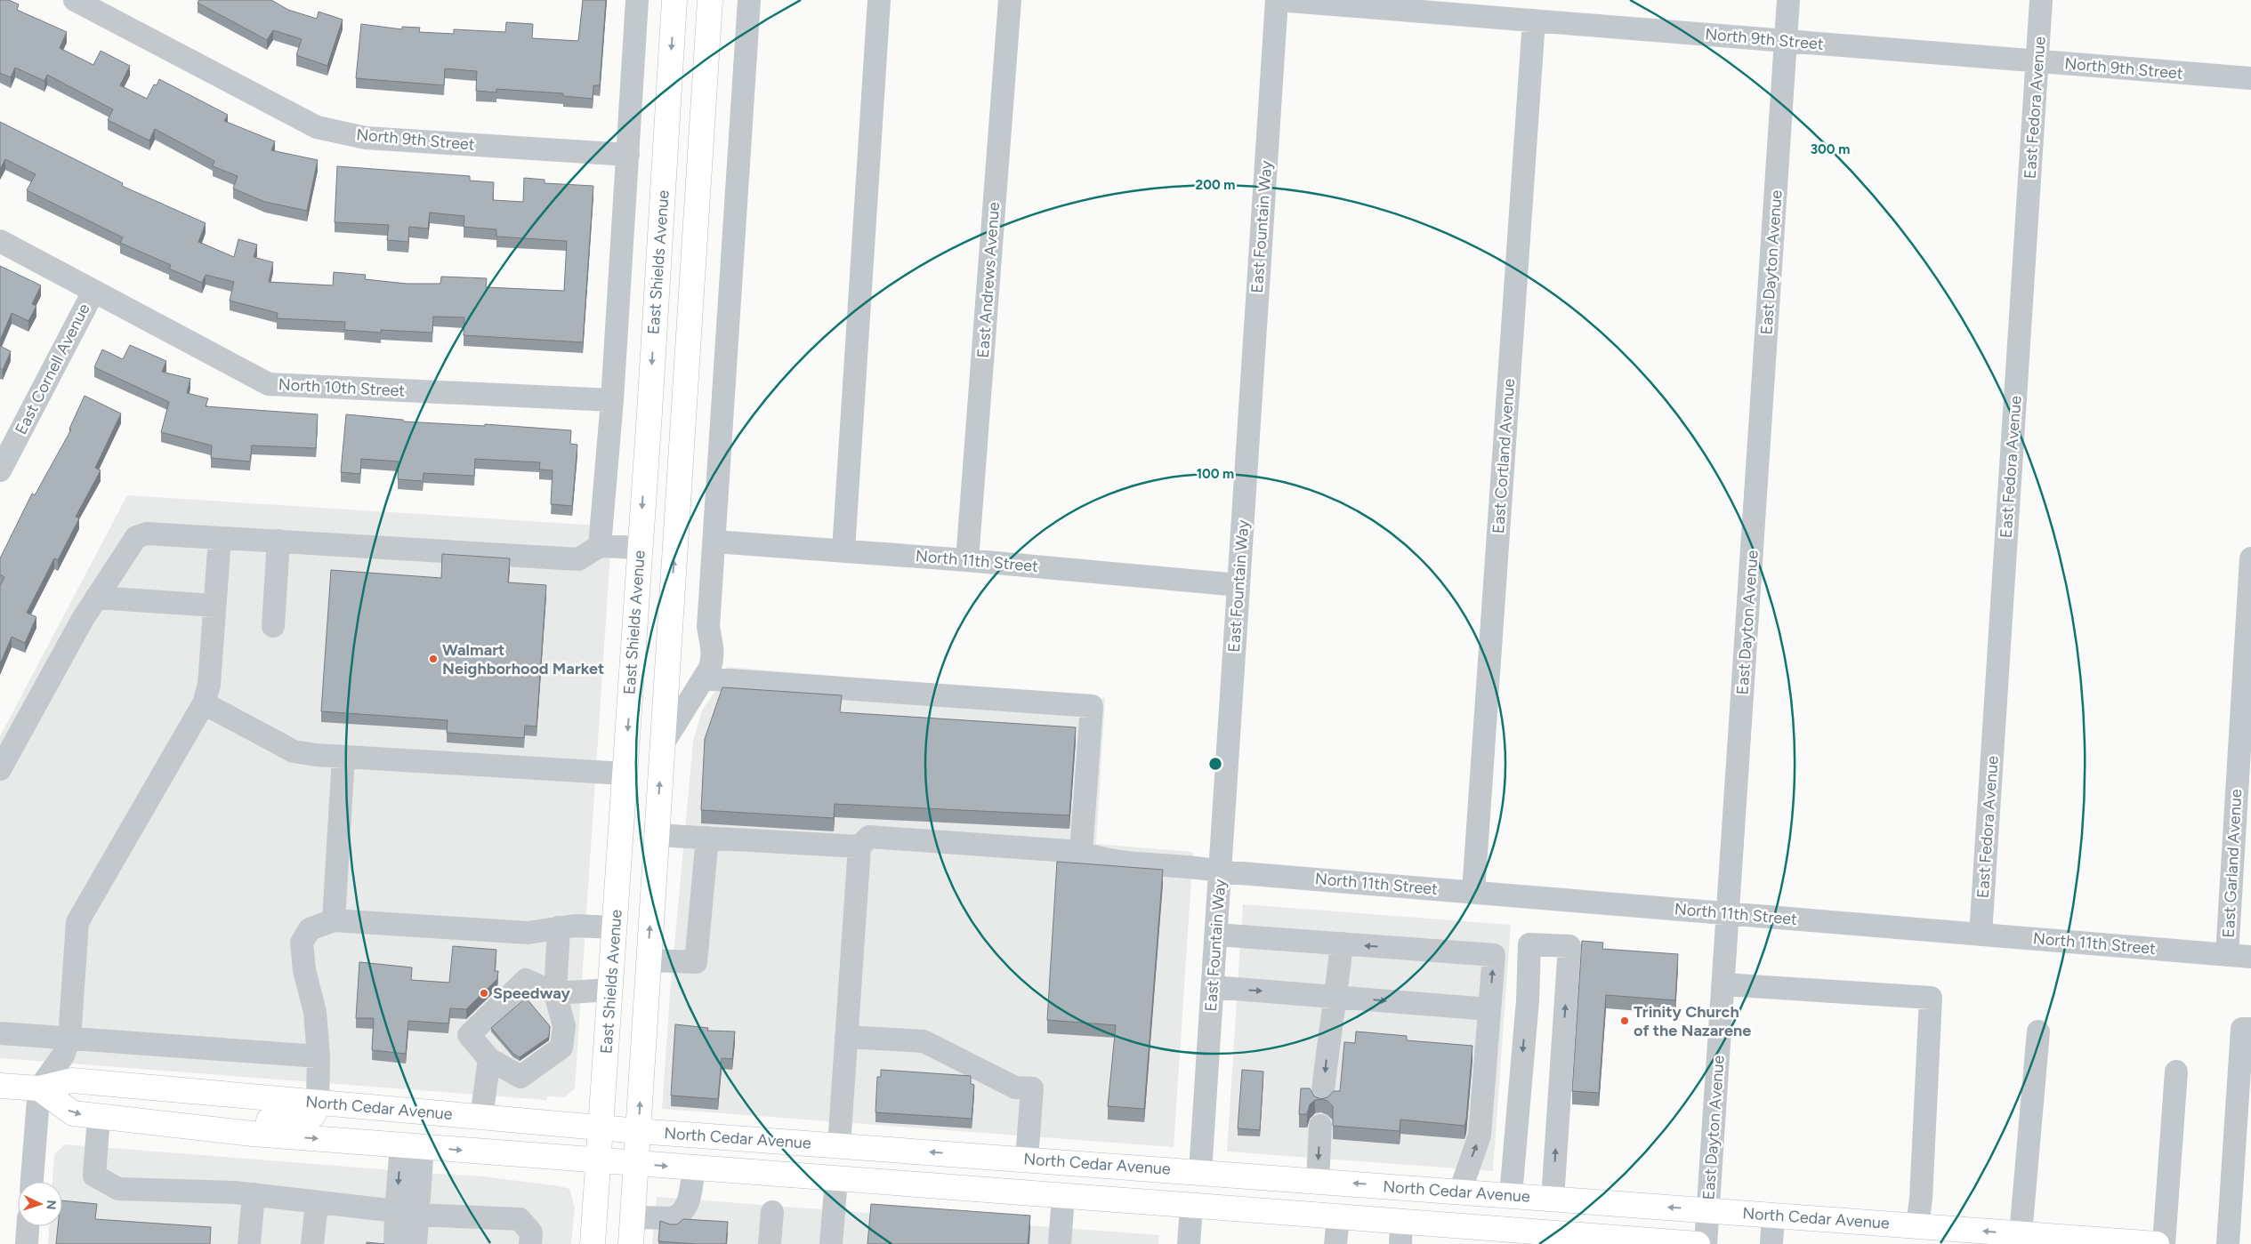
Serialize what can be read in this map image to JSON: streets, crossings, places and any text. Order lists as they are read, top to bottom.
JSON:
{
  "streets": {
    "main road": ["East Shields Avenue", "North Cedar Avenue"],
    "street": [
      "North 9th Street",
      "East Fedora Avenue",
      "East Fountain Way",
      "East Dayton Avenue",
      "East Andrews Avenue",
      "East Cornell Avenue",
      "North 10th Street",
      "East Cortland Avenue",
      "North 11th Street",
      "East Garland Avenue"
    ]
  },
  "crossings": [
    ["North 9th Street", "East Fedora Avenue"],
    ["North 9th Street", "East Fountain Way"],
    ["North 9th Street", "East Dayton Avenue"],
    ["North 9th Street", "East Cortland Avenue"],
    ["East Fedora Avenue", "North 11th Street"],
    ["East Fountain Way", "North 11th Street"],
    ["East Fountain Way", "North Cedar Avenue"],
    ["East Shields Avenue", "North Cedar Avenue"],
    ["East Dayton Avenue", "North 11th Street"],
    ["East Dayton Avenue", "North Cedar Avenue"],
    ["East Andrews Avenue", "North 11th Street"],
    ["East Cornell Avenue", "North 10th Street"],
    ["East Cortland Avenue", "North 11th Street"],
    ["North 11th Street", "East Garland Avenue"]
  ],
  "places": ["Walmart Neighborhood Market", "Speedway", "Trinity Church of the Nazarene"],
  "north": "right",
  "rings": ["300 m", "200 m", "100 m"]
}
